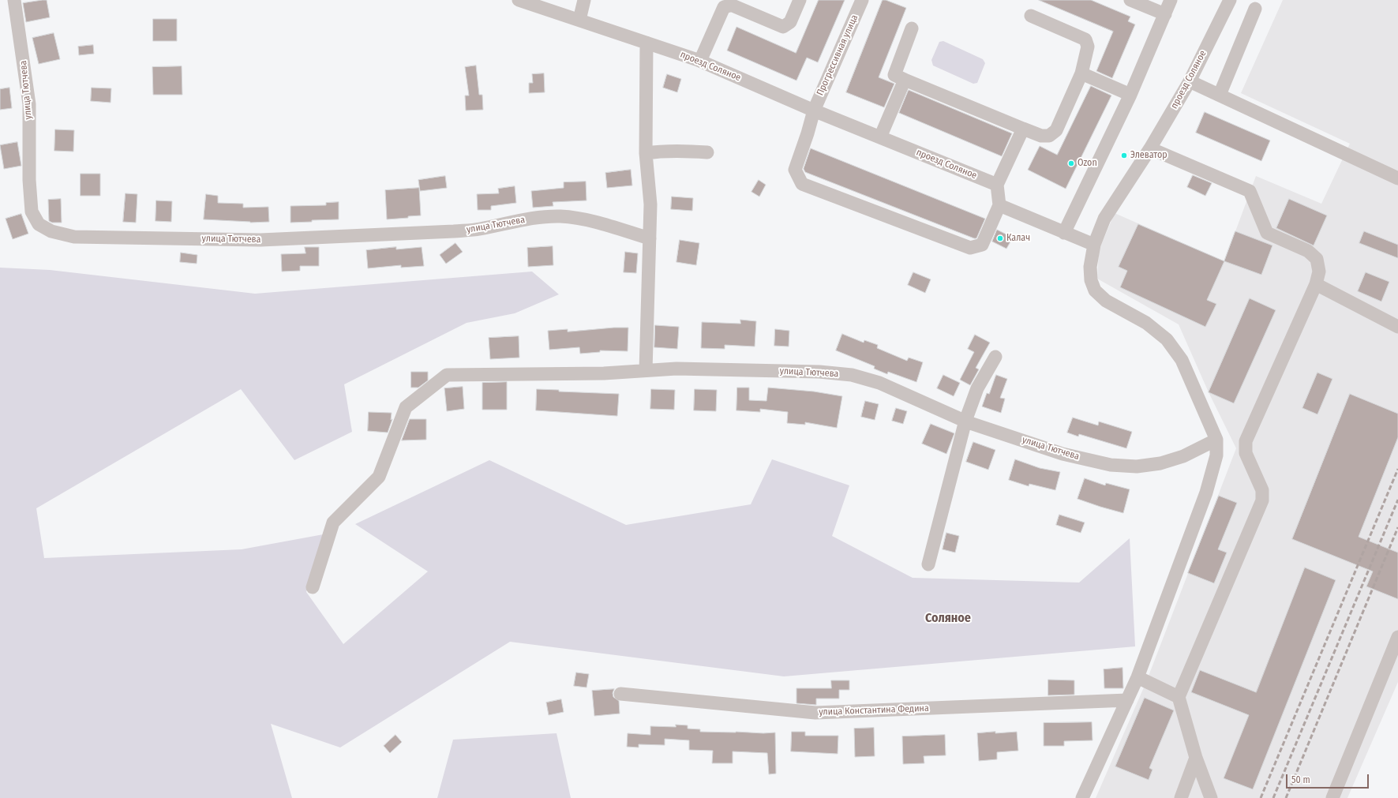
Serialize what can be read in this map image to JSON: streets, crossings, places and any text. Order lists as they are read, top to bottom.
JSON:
{
  "streets": {
    "street": [
      "Прогрессивная улица",
      "проезд Соляное",
      "улица Тютчева",
      "улица Константина Федина"
    ]
  },
  "crossings": [
    ["Прогрессивная улица", "проезд Соляное"]
  ],
  "districts": ["Соляное"],
  "places": ["Элеватор", "Ozon", "Калач"],
  "scale_bar": "50 m"
}
